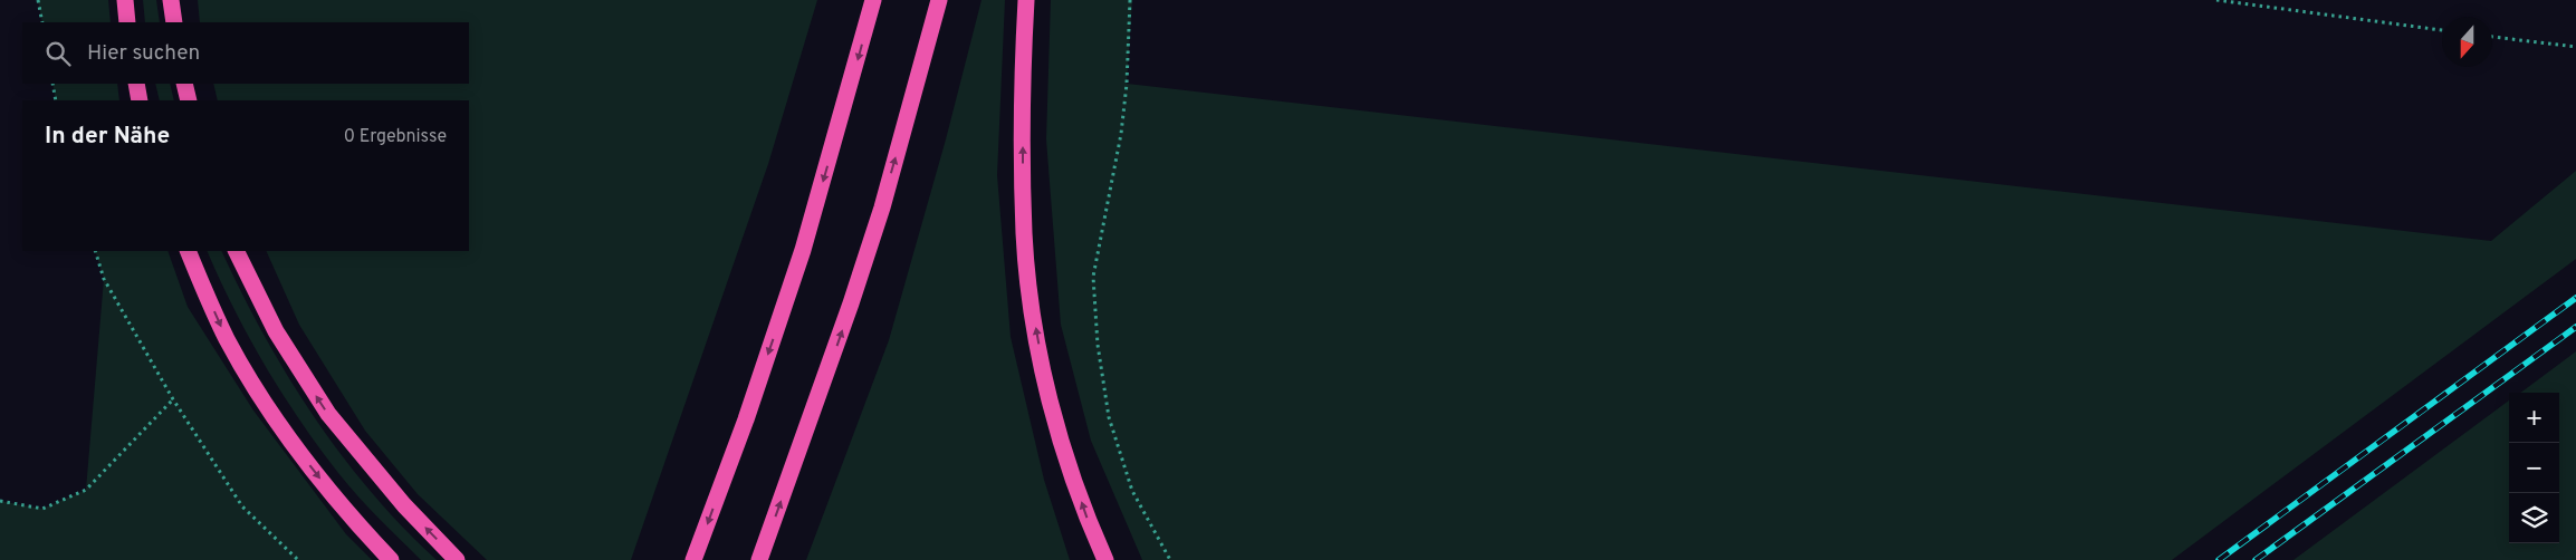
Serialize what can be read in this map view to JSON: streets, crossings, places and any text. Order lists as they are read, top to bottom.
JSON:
{
  "north": "bottom",
  "page": {
    "search": "Hier suchen",
    "heading": ["In der Nähe", "0 Ergebnisse"],
    "map_buttons": ["+", "−"]
  }
}
